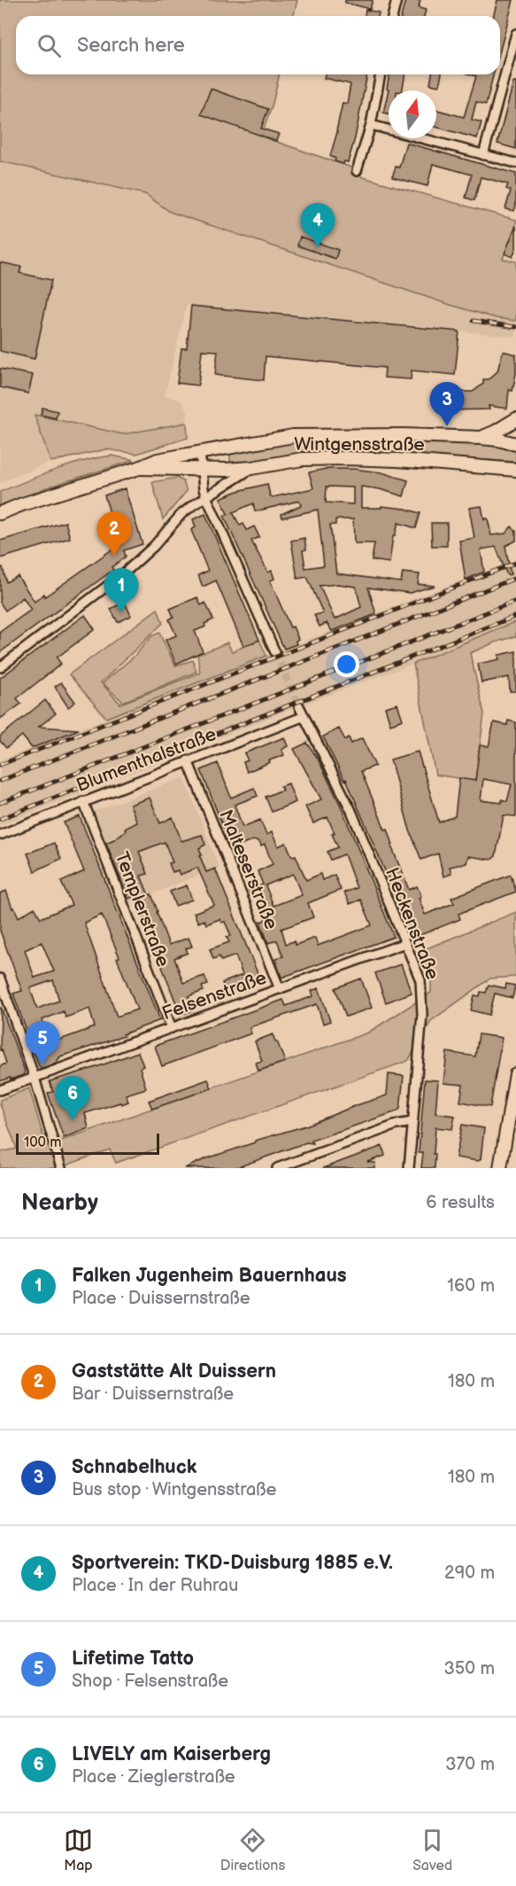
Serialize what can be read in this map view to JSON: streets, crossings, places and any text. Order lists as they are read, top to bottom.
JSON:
{
  "streets": {
    "main road": ["Wintgensstraße"],
    "street": [
      "Blumenthalstraße",
      "Malteserstraße",
      "Templerstraße",
      "Heckenstraße",
      "Felsenstraße"
    ]
  },
  "crossings": [
    ["Blumenthalstraße", "Malteserstraße"],
    ["Blumenthalstraße", "Templerstraße"],
    ["Blumenthalstraße", "Heckenstraße"],
    ["Malteserstraße", "Felsenstraße"],
    ["Templerstraße", "Felsenstraße"],
    ["Heckenstraße", "Felsenstraße"]
  ],
  "scale_bar": "100 m",
  "north": "top",
  "page": {
    "search": "Search here",
    "pins": [
      "4",
      "3",
      "2",
      "1",
      "5",
      "6"
    ],
    "scale": "100 m",
    "heading": ["Nearby", "6 results"],
    "list": [
      {
        "mark": "1",
        "name": "Falken Jugenheim Bauernhaus",
        "note": "Place · Duissernstraße",
        "value": "160 m"
      },
      {
        "mark": "2",
        "name": "Gaststätte Alt Duissern",
        "note": "Bar · Duissernstraße",
        "value": "180 m"
      },
      {
        "mark": "3",
        "name": "Schnabelhuck",
        "note": "Bus stop · Wintgensstraße",
        "value": "180 m"
      },
      {
        "mark": "4",
        "name": "Sportverein: TKD-Duisburg 1885 e.V.",
        "note": "Place · In der Ruhrau",
        "value": "290 m"
      },
      {
        "mark": "5",
        "name": "Lifetime Tatto",
        "note": "Shop · Felsenstraße",
        "value": "350 m"
      },
      {
        "mark": "6",
        "name": "LIVELY am Kaiserberg",
        "note": "Place · Zieglerstraße",
        "value": "370 m"
      }
    ],
    "nav": ["Map", "Directions", "Saved"]
  }
}
